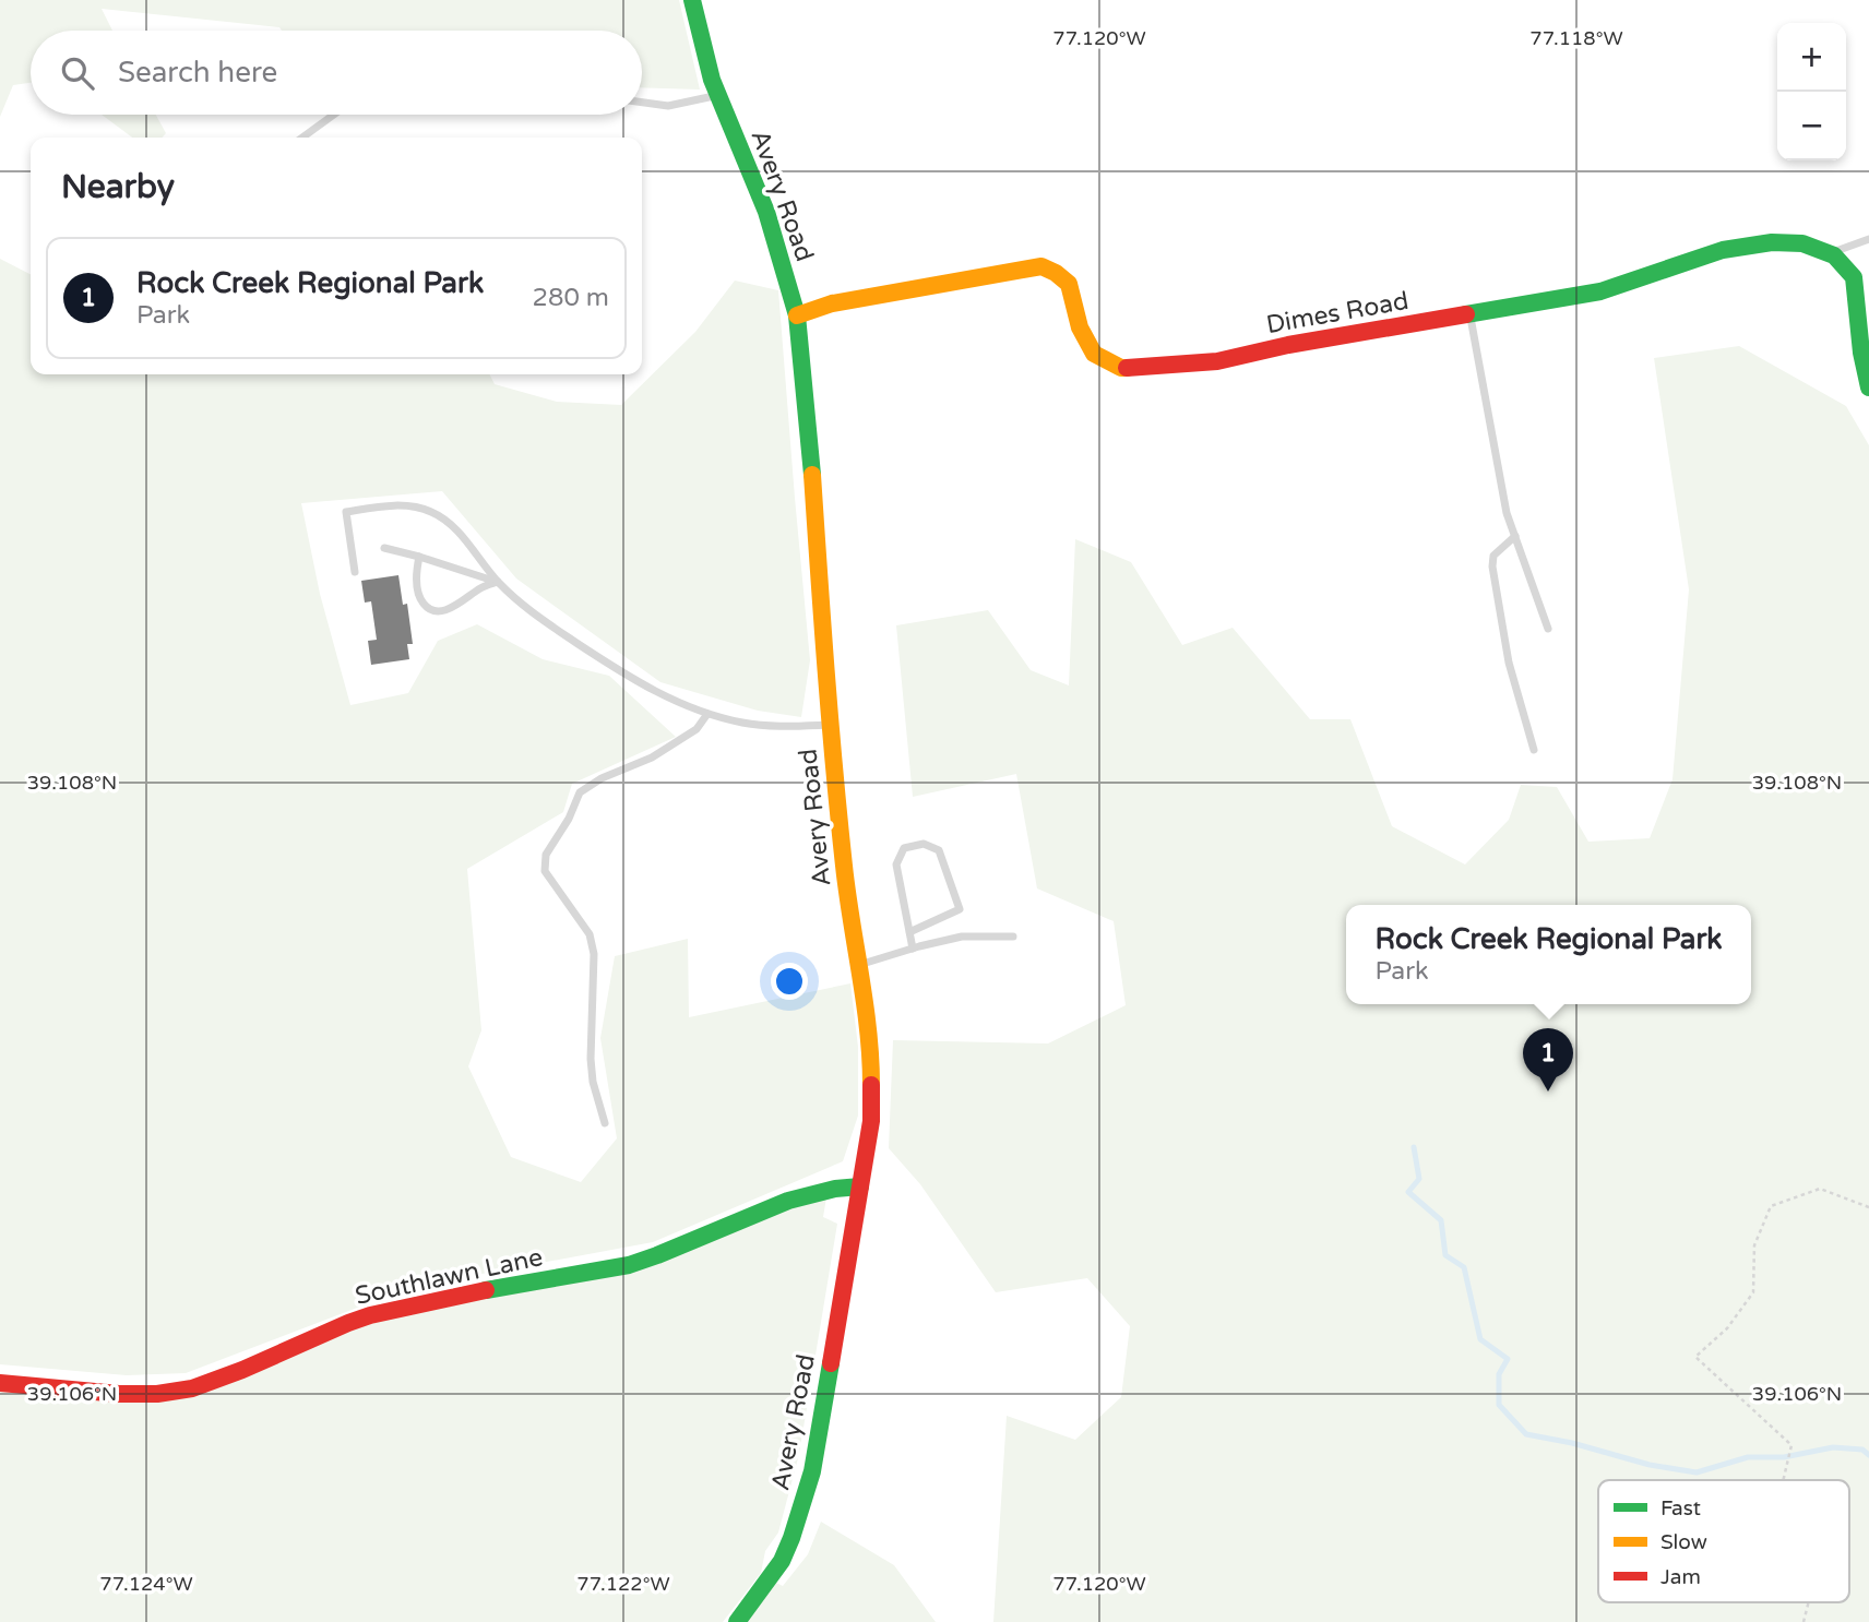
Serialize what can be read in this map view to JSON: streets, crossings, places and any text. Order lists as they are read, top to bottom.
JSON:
{
  "streets": {
    "street": ["Avery Road", "Dimes Road", "Southlawn Lane"]
  },
  "crossings": [
    ["Avery Road", "Dimes Road"],
    ["Avery Road", "Southlawn Lane"]
  ],
  "legend": ["Fast", "Slow", "Jam"],
  "page": {
    "map_buttons": ["+", "−"],
    "search": "Search here",
    "heading": "Nearby",
    "list": [
      {
        "mark": "1",
        "name": "Rock Creek Regional Park",
        "note": "Park",
        "value": "280 m"
      }
    ],
    "popup": ["Rock Creek Regional Park", "Park"],
    "pins": "1"
  },
  "coordinates": [
    "77.120°W",
    "77.118°W",
    "39.108°N",
    "39.106°N",
    "77.124°W",
    "77.122°W"
  ]
}
